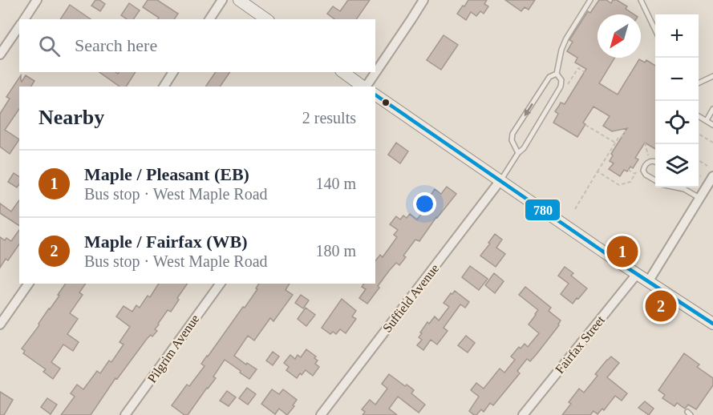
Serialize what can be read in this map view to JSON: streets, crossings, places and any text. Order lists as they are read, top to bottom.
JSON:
{
  "streets": {
    "street": ["Suffield Avenue", "Fairfax Street", "Pilgrim Avenue"]
  },
  "lines": ["transit line 780"],
  "north": "bottom left",
  "page": {
    "map_buttons": ["+", "−"],
    "search": "Search here",
    "heading": ["Nearby", "2 results"],
    "list": [
      {
        "mark": "1",
        "name": "Maple / Pleasant (EB)",
        "note": "Bus stop · West Maple Road",
        "value": "140 m"
      },
      {
        "mark": "2",
        "name": "Maple / Fairfax (WB)",
        "note": "Bus stop · West Maple Road",
        "value": "180 m"
      }
    ],
    "pins": ["1", "2"]
  }
}
